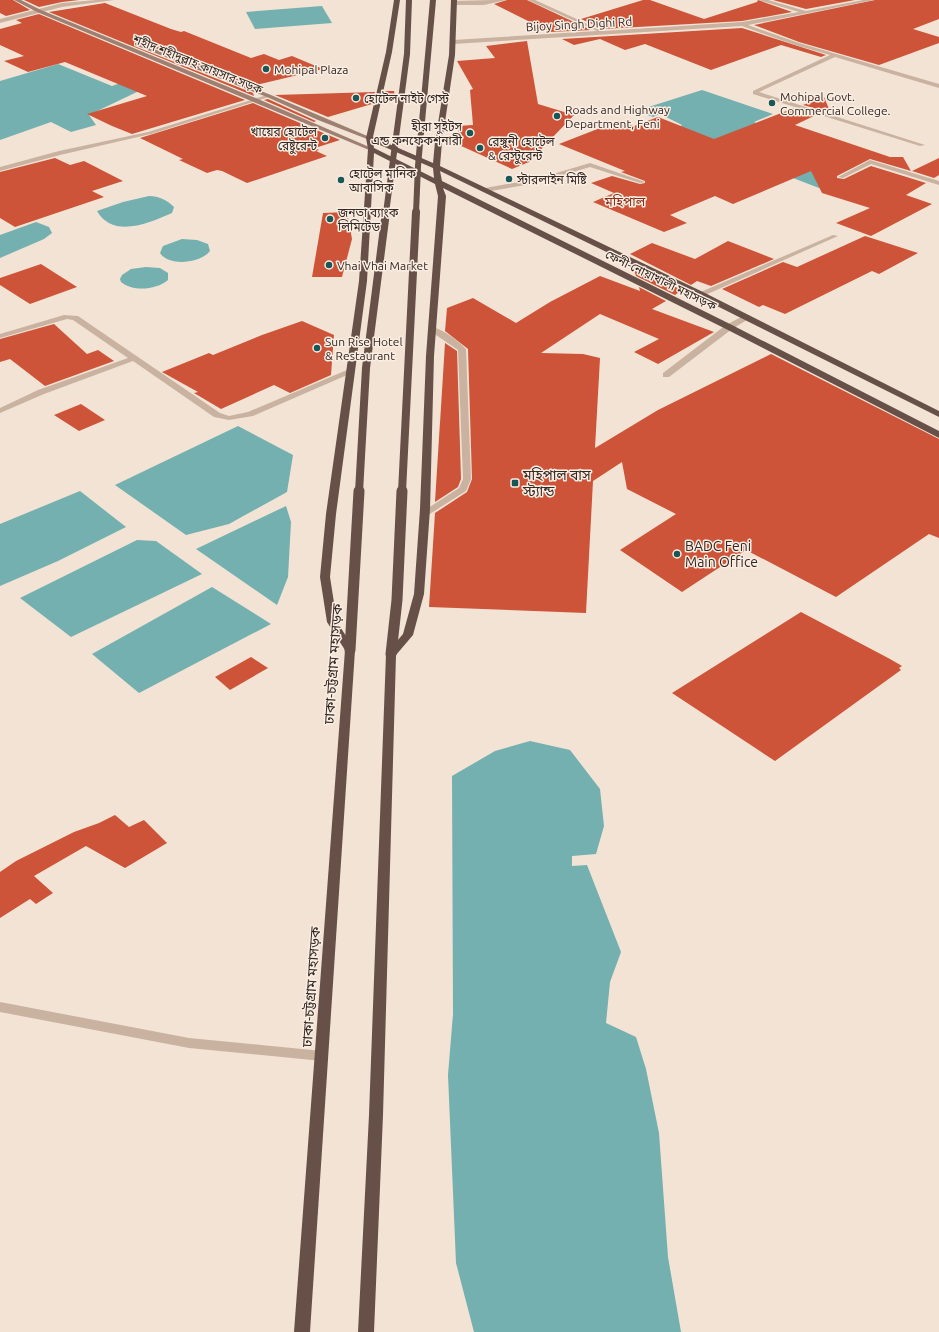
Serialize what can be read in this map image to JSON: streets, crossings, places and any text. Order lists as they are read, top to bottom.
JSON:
{
  "streets": {
    "highway": ["ফেনী-নোয়াখালী মহাসড়ক", "ঢাকা-চট্টগ্রাম মহাসড়ক"],
    "main road": ["শহীদ শহীদুল্লাহ কায়সার সড়ক"],
    "street": ["Bijoy Singh Dighi Rd"]
  },
  "crossings": [
    ["শহীদ শহীদুল্লাহ কায়সার সড়ক", "ফেনী-নোয়াখালী মহাসড়ক"]
  ],
  "districts": ["মহিপাল"],
  "places": {
    "other": [
      "Mohipal Plaza",
      "হোটেল নাইট গেস্ট",
      "Mohipal Govt. Commercial College.",
      "Roads and Highway Department, Feni",
      "হীরা সুইটস এন্ড কনফেকশনারী",
      "খায়ের হোটেল রেষ্টুরেন্ট",
      "রেঙ্গুনী হোটেল & রেস্টুরেন্ট",
      "স্টারলাইন মিষ্টি",
      "হোটেল মানিক আবাসিক",
      "জনতা ব্যাংক লিমিটেড",
      "Vhai Vhai Market",
      "Sun Rise Hotel & Restaurant",
      "BADC Feni Main Office"
    ],
    "transit": ["মহিপাল বাস স্ট্যান্ড"]
  }
}
